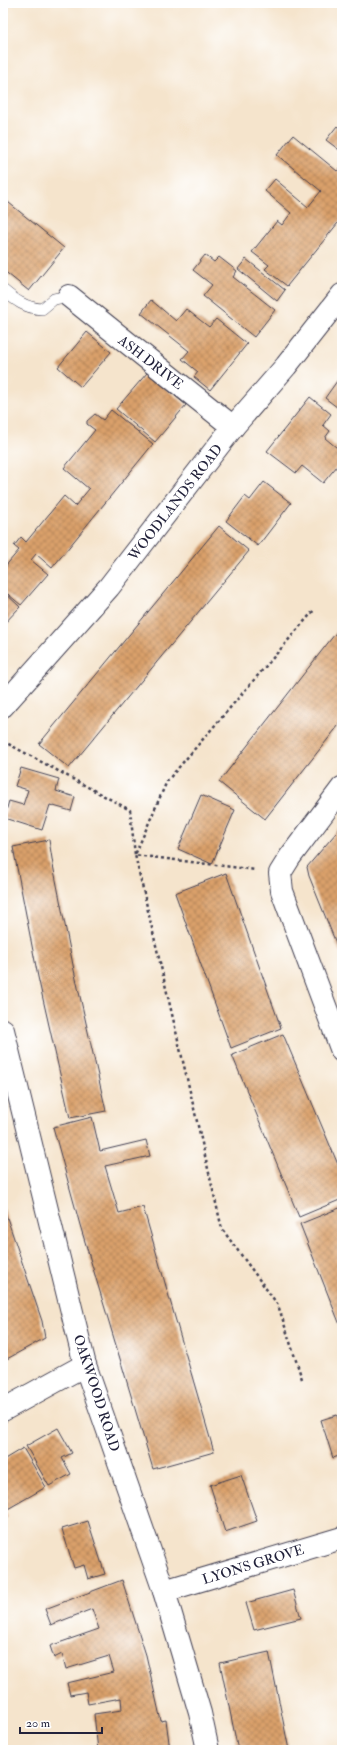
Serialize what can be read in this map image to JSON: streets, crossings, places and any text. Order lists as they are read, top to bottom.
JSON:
{
  "streets": {
    "street": [
      "ASH DRIVE",
      "WOODLANDS ROAD",
      "OAKWOOD ROAD",
      "LYONS GROVE"
    ]
  },
  "crossings": [
    ["ASH DRIVE", "WOODLANDS ROAD"],
    ["OAKWOOD ROAD", "LYONS GROVE"]
  ],
  "scale_bar": "20 m"
}
